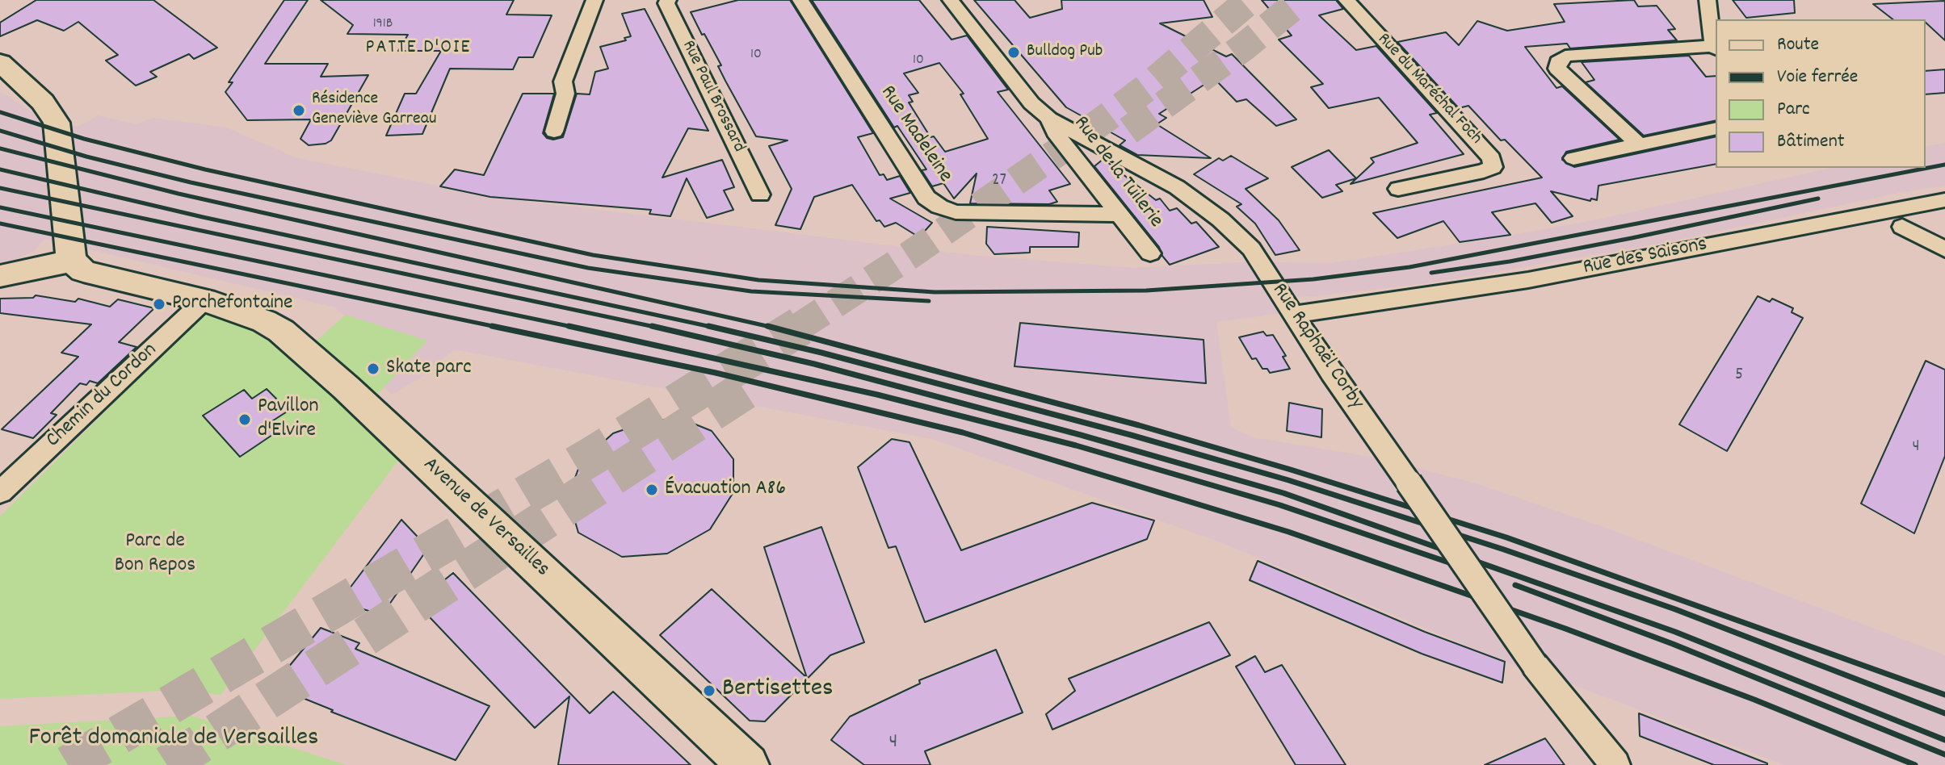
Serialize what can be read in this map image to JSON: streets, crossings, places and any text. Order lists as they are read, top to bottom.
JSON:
{
  "streets": {
    "street": [
      "Rue du Maréchal Foch",
      "Rue Paul Brossard",
      "Rue Madeleine",
      "Rue de la Tuilerie",
      "Rue des Saisons",
      "Rue Raphaël Corby",
      "Chemin du Cordon",
      "Avenue de Versailles"
    ]
  },
  "crossings": [
    ["Rue Madeleine", "Rue de la Tuilerie"],
    ["Rue de la Tuilerie", "Rue Raphaël Corby"],
    ["Rue des Saisons", "Rue Raphaël Corby"],
    ["Chemin du Cordon", "Avenue de Versailles"]
  ],
  "districts": ["PATTE D'OIE"],
  "parks": ["Parc de Bon Repos", "Forêt domaniale de Versailles"],
  "places": [
    "Bulldog Pub",
    "Résidence Geneviève Garreau",
    "Porchefontaine",
    "Skate parc",
    "Pavillon d'Elvire",
    "Évacuation A86",
    "Bertisettes"
  ],
  "house_numbers": [
    "191B",
    "10",
    "10",
    "27",
    "5",
    "4",
    "4"
  ],
  "legend": [
    "Route",
    "Voie ferrée",
    "Parc",
    "Bâtiment"
  ]
}
